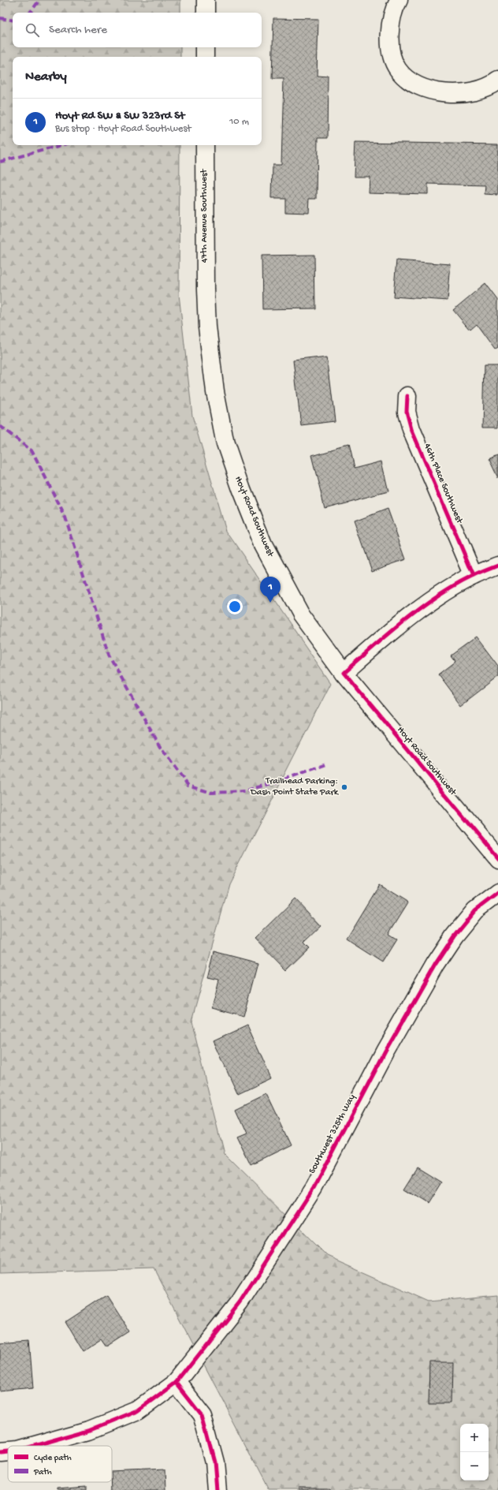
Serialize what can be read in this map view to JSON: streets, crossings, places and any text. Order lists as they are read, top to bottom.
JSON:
{
  "streets": {
    "street": [
      "47th Avenue Southwest",
      "46th Place Southwest",
      "Hoyt Road Southwest",
      "Southwest 325th Way"
    ]
  },
  "crossings": [
    ["47th Avenue Southwest", "Hoyt Road Southwest"]
  ],
  "places": ["Trailhead Parking: Dash Point State Park"],
  "legend": ["Cycle path", "Path"],
  "page": {
    "search": "Search here",
    "heading": "Nearby",
    "list": [
      {
        "mark": "1",
        "name": "Hoyt Rd SW & SW 323rd St",
        "note": "Bus stop · Hoyt Road Southwest",
        "value": "10 m"
      }
    ],
    "pins": "1",
    "map_buttons": ["+", "−"]
  }
}
